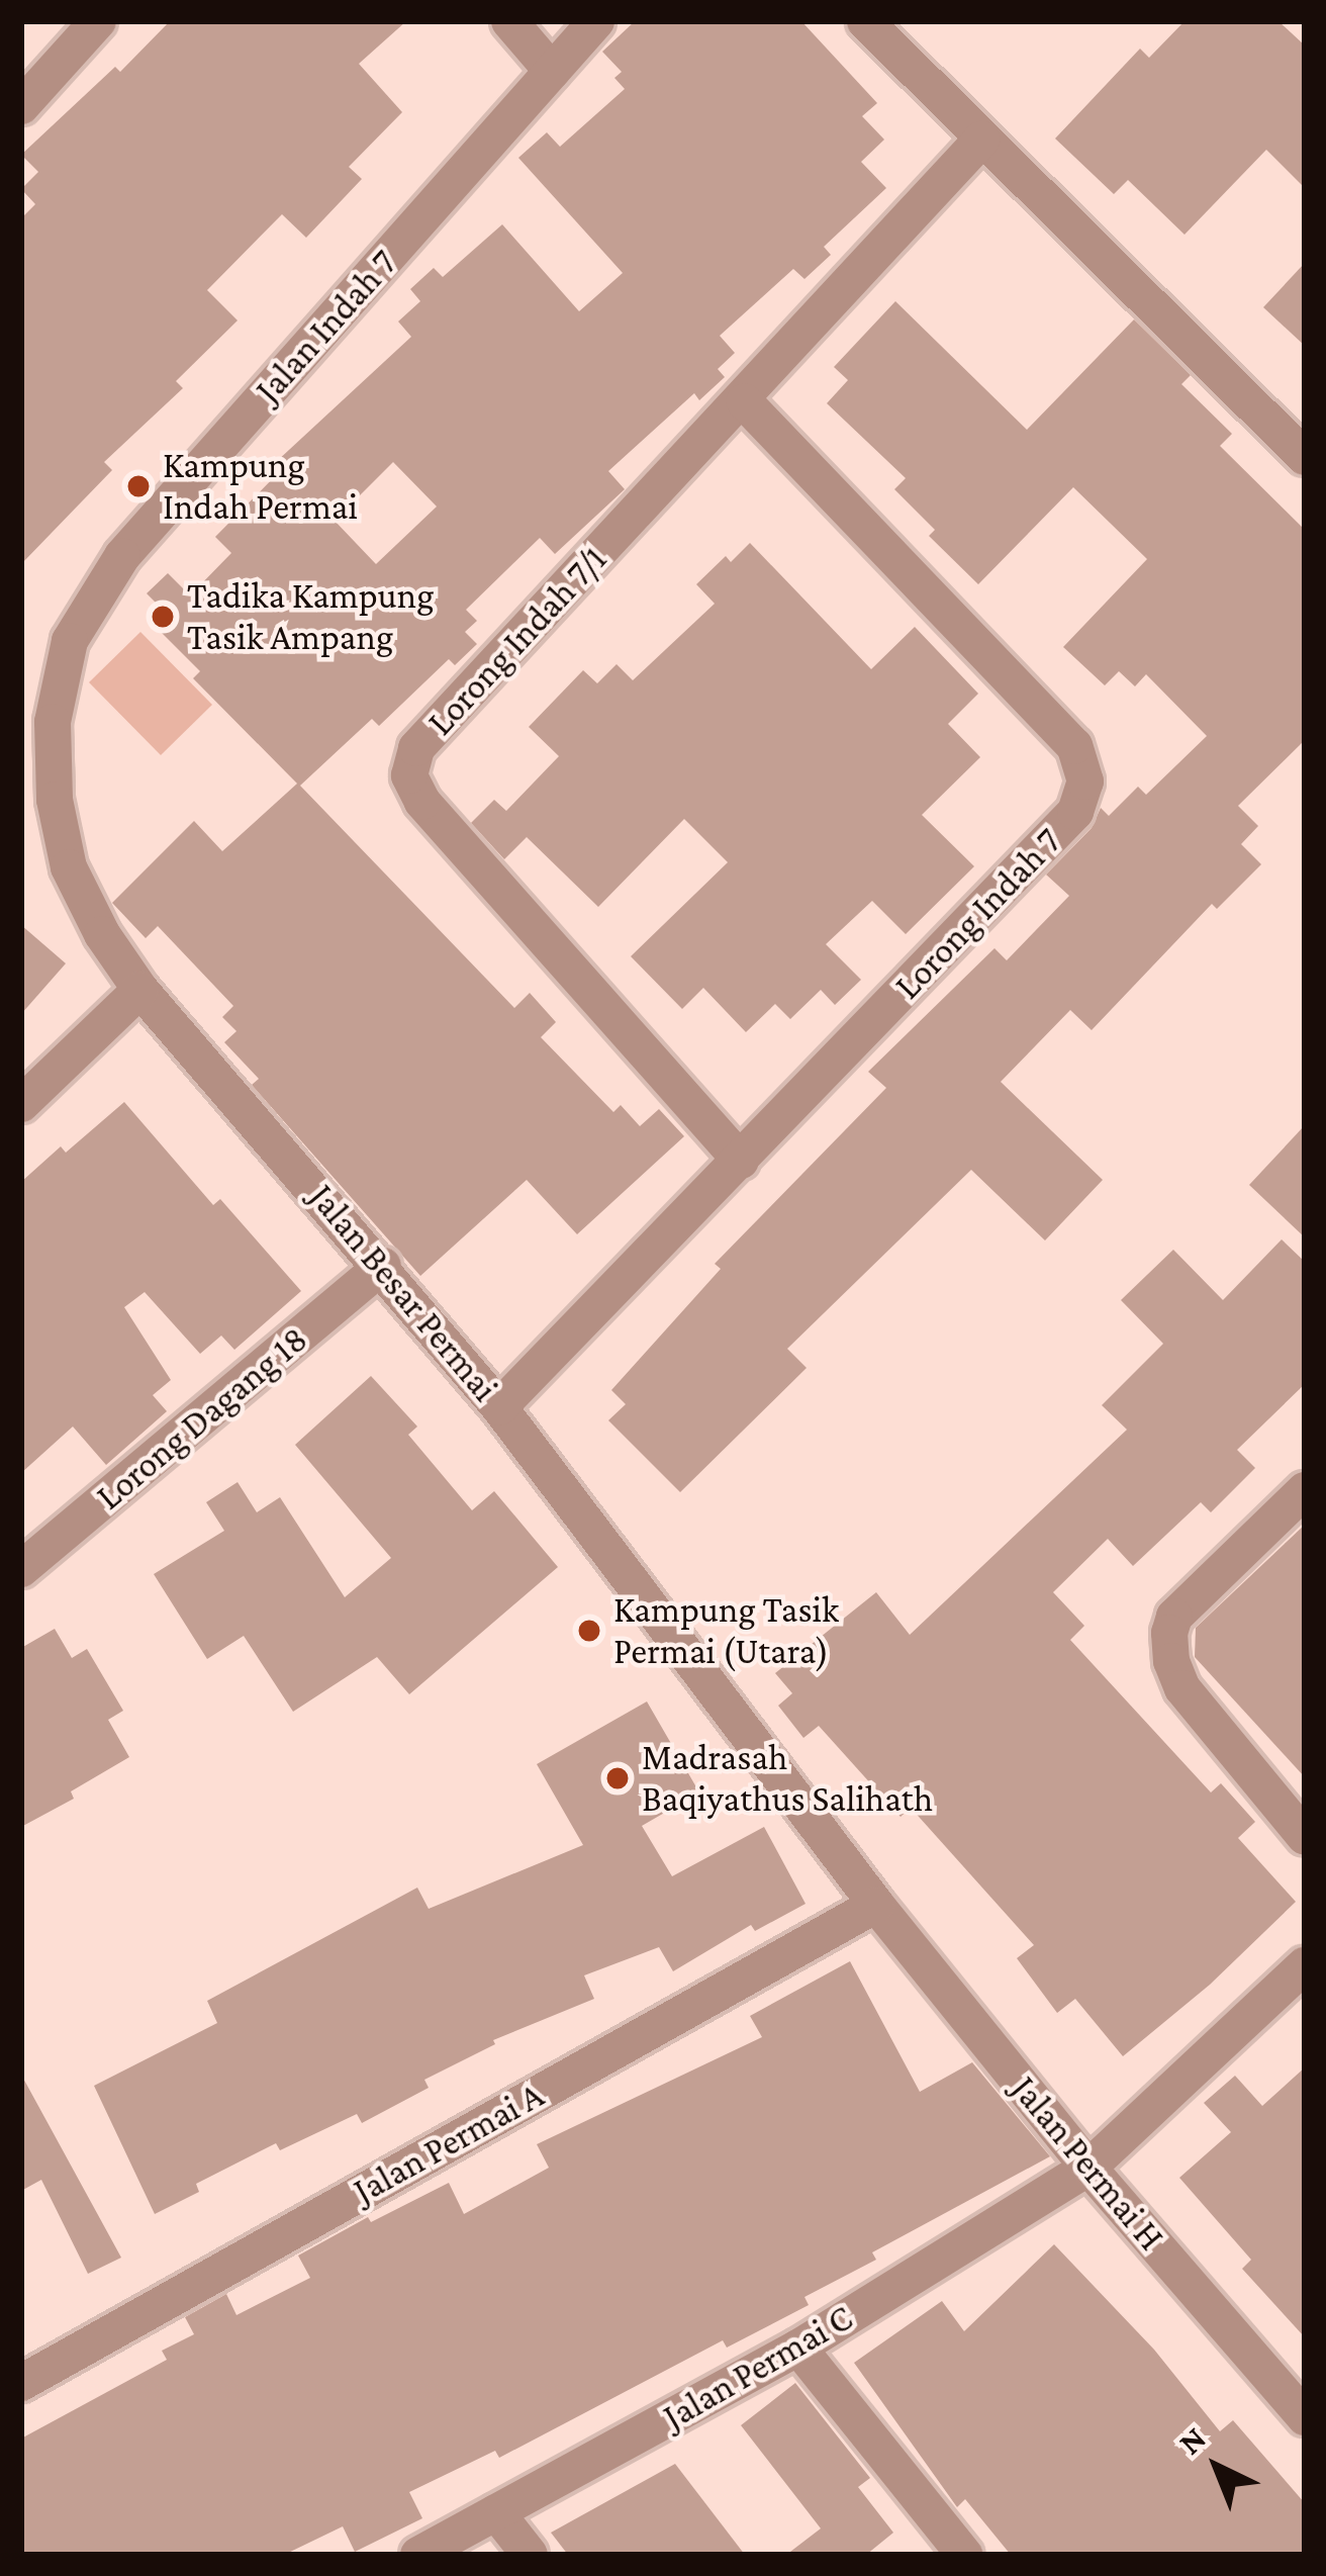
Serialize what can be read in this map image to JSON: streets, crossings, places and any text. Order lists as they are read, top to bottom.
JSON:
{
  "streets": {
    "street": [
      "Jalan Indah 7",
      "Lorong Indah 7/1",
      "Lorong Indah 7",
      "Jalan Besar Permai",
      "Lorong Dagang 18",
      "Jalan Permai A",
      "Jalan Permai H",
      "Jalan Permai C"
    ]
  },
  "crossings": [
    ["Jalan Indah 7", "Jalan Besar Permai"],
    ["Lorong Indah 7/1", "Lorong Indah 7"],
    ["Lorong Indah 7", "Jalan Besar Permai"],
    ["Jalan Besar Permai", "Lorong Dagang 18"],
    ["Jalan Besar Permai", "Jalan Permai A"],
    ["Jalan Besar Permai", "Jalan Permai H"],
    ["Jalan Permai A", "Jalan Permai H"],
    ["Jalan Permai H", "Jalan Permai C"]
  ],
  "places": [
    "Kampung Indah Permai",
    "Tadika Kampung Tasik Ampang",
    "Kampung Tasik Permai (Utara)",
    "Madrasah Baqiyathus Salihath"
  ],
  "north": "top left"
}
